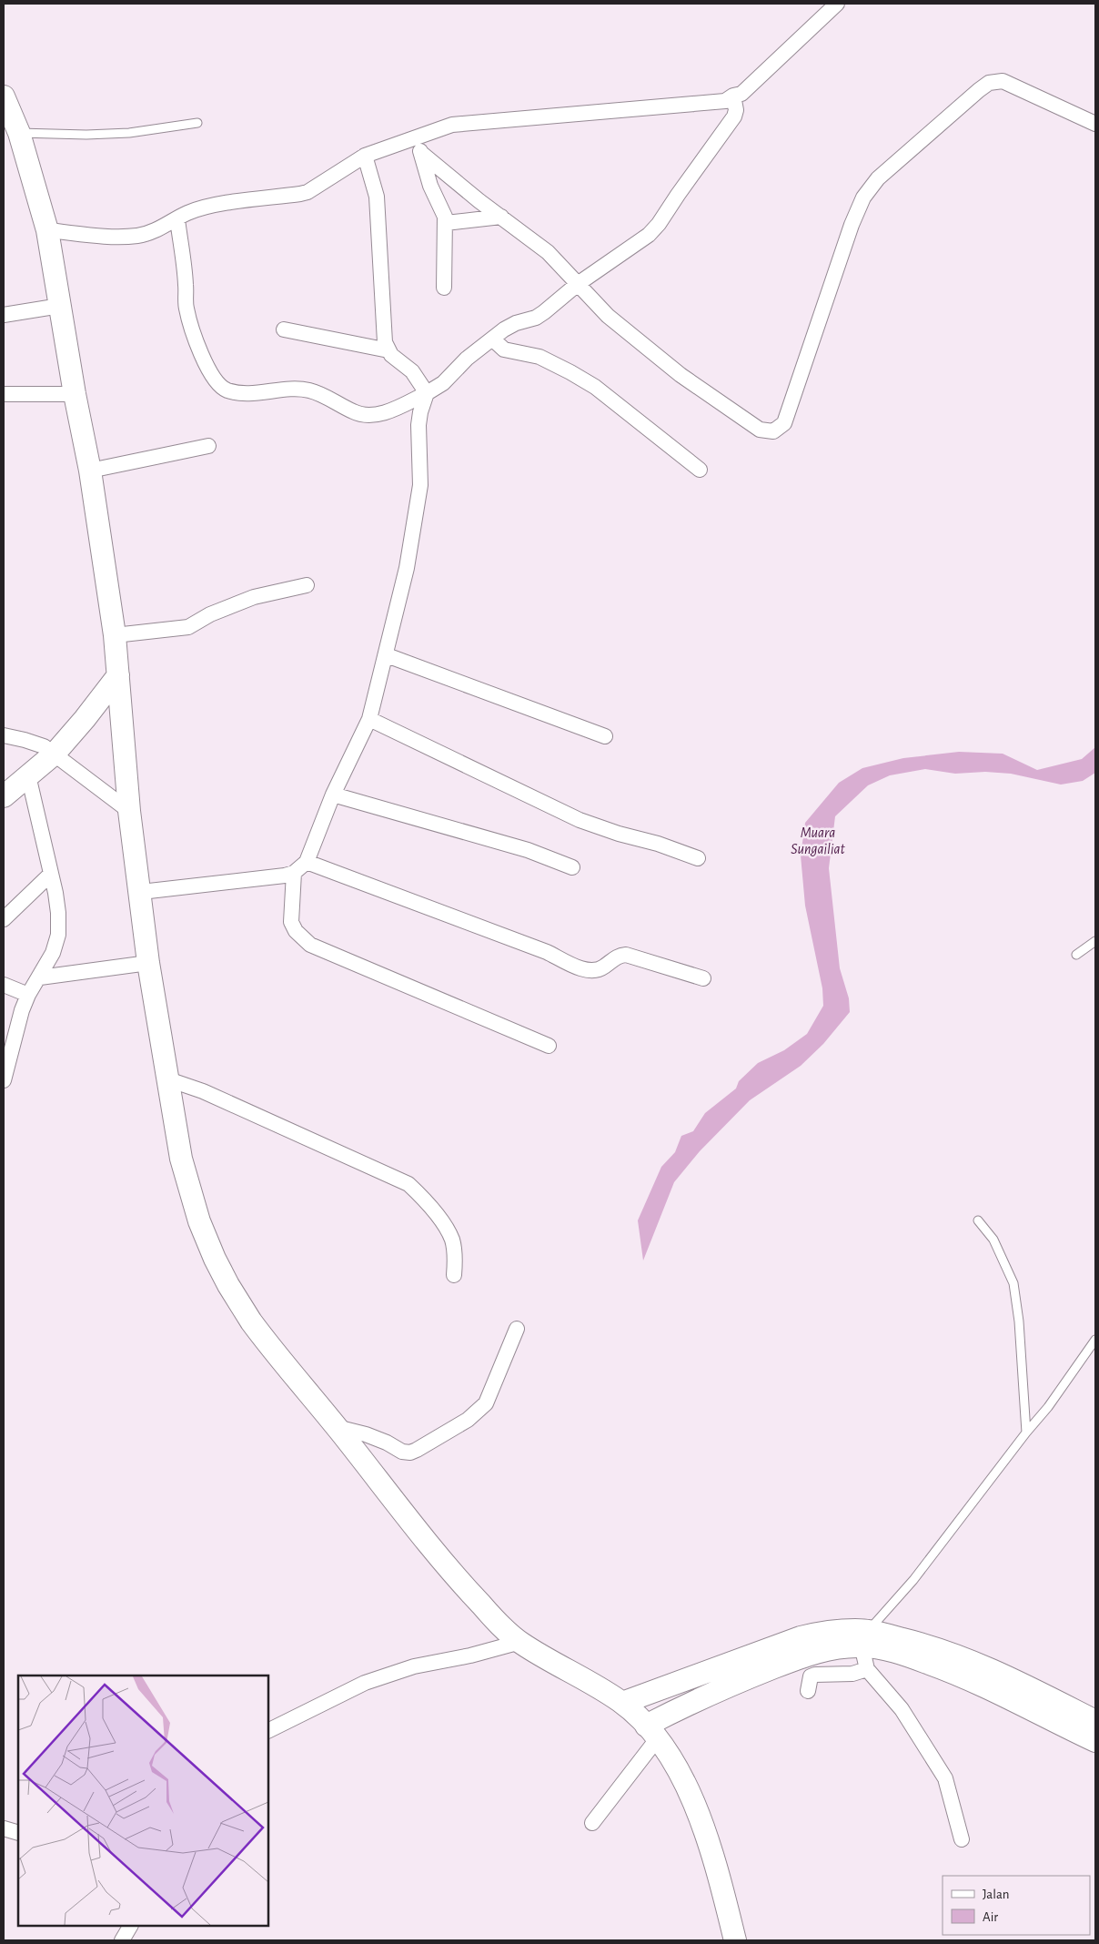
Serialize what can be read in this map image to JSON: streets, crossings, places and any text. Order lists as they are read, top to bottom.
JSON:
{
  "water": ["Muara Sungailiat"],
  "legend": ["Jalan", "Air"]
}
